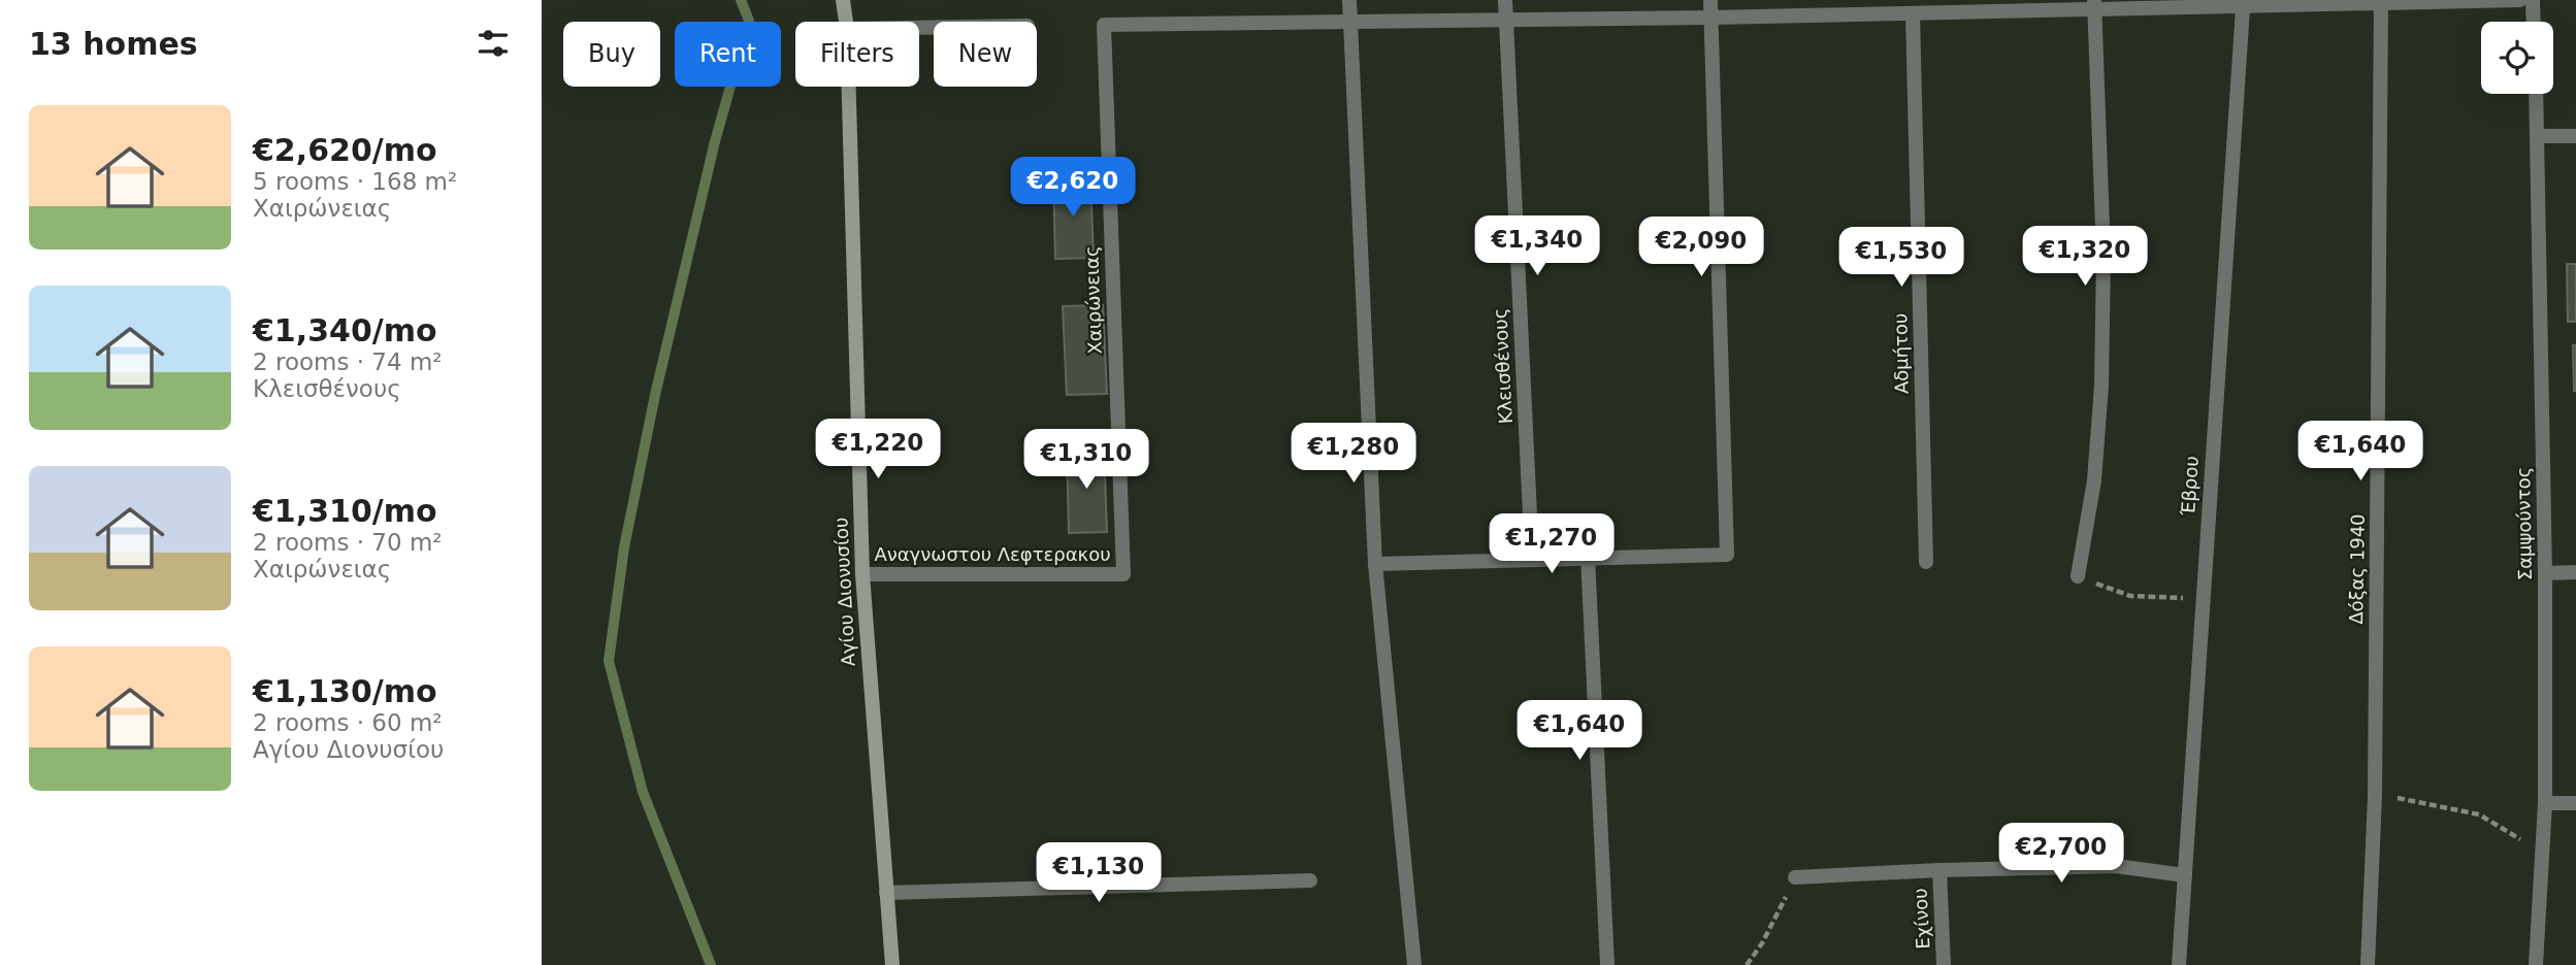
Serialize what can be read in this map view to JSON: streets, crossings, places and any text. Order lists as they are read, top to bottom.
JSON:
{
  "streets": {
    "street": [
      "Χαιρώνειας",
      "Αδμήτου",
      "Κλεισθένους",
      "Έβρου",
      "Σαμψούντος",
      "Αναγνωστου Λεφτερακου",
      "Δόξας 1940",
      "Αγίου Διονυσίου",
      "Εχίνου"
    ]
  },
  "crossings": [
    ["Χαιρώνειας", "Αναγνωστου Λεφτερακου"],
    ["Αναγνωστου Λεφτερακου", "Αγίου Διονυσίου"]
  ],
  "page": {
    "heading": "13 homes",
    "chip": [
      "Buy",
      "Rent",
      "Filters",
      "New"
    ],
    "list": [
      {
        "name": "€2,620/mo",
        "note": "5 rooms · 168 m² · Χαιρώνειας"
      },
      {
        "name": "€1,340/mo",
        "note": "2 rooms · 74 m² · Κλεισθένους"
      },
      {
        "name": "€1,310/mo",
        "note": "2 rooms · 70 m² · Χαιρώνειας"
      },
      {
        "name": "€1,130/mo",
        "note": "2 rooms · 60 m² · Αγίου Διονυσίου"
      }
    ],
    "price": [
      "€2,620",
      "€1,340",
      "€2,090",
      "€1,320",
      "€1,530",
      "€1,220",
      "€1,640",
      "€1,280",
      "€1,310",
      "€1,270",
      "€1,640",
      "€2,700",
      "€1,130"
    ]
  }
}
